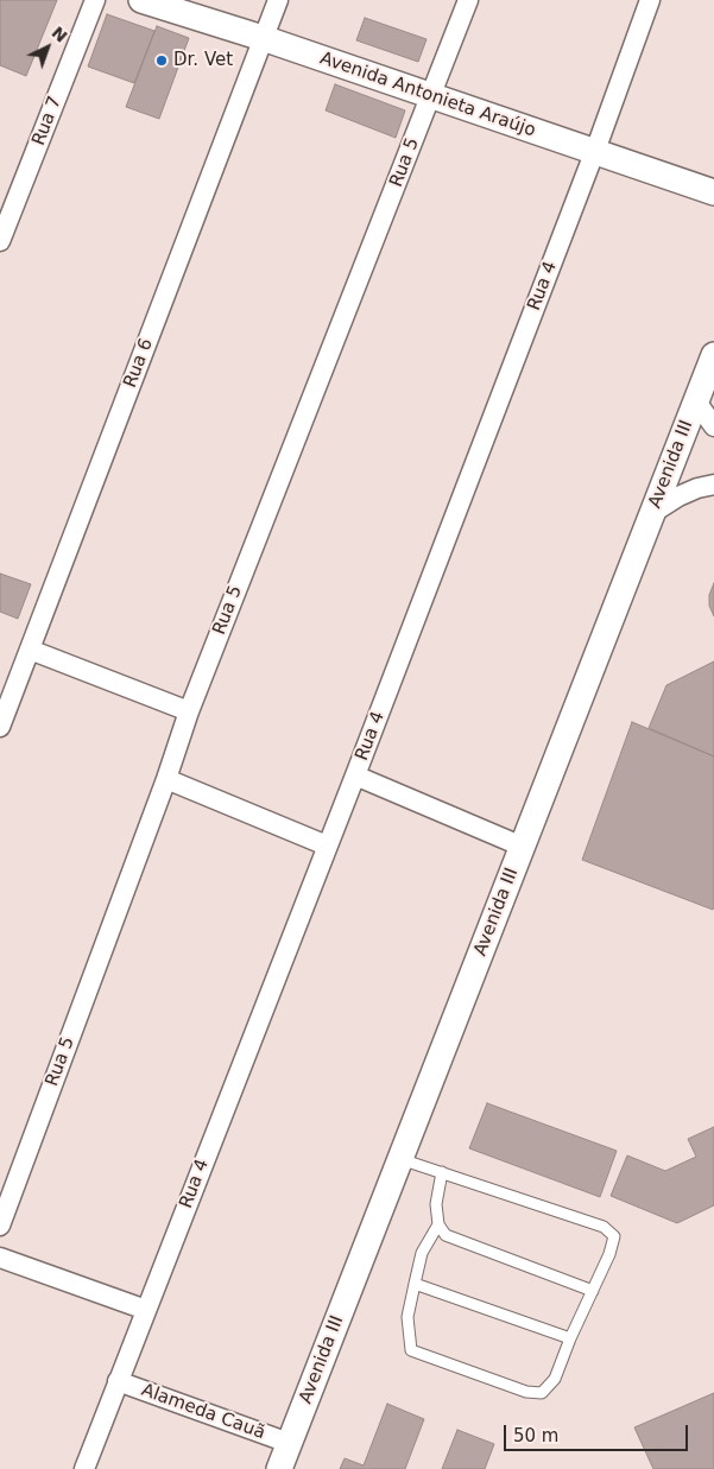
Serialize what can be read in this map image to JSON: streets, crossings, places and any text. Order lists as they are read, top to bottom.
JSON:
{
  "streets": {
    "street": [
      "Avenida Antonieta Araújo",
      "Rua 7",
      "Rua 5",
      "Rua 4",
      "Rua 6",
      "Avenida III",
      "Alameda Cauã"
    ]
  },
  "crossings": [
    ["Avenida Antonieta Araújo", "Rua 5"],
    ["Avenida Antonieta Araújo", "Rua 4"],
    ["Avenida Antonieta Araújo", "Rua 6"],
    ["Rua 4", "Alameda Cauã"],
    ["Avenida III", "Alameda Cauã"]
  ],
  "places": ["Dr. Vet"],
  "scale_bar": "50 m",
  "north": "top right"
}
